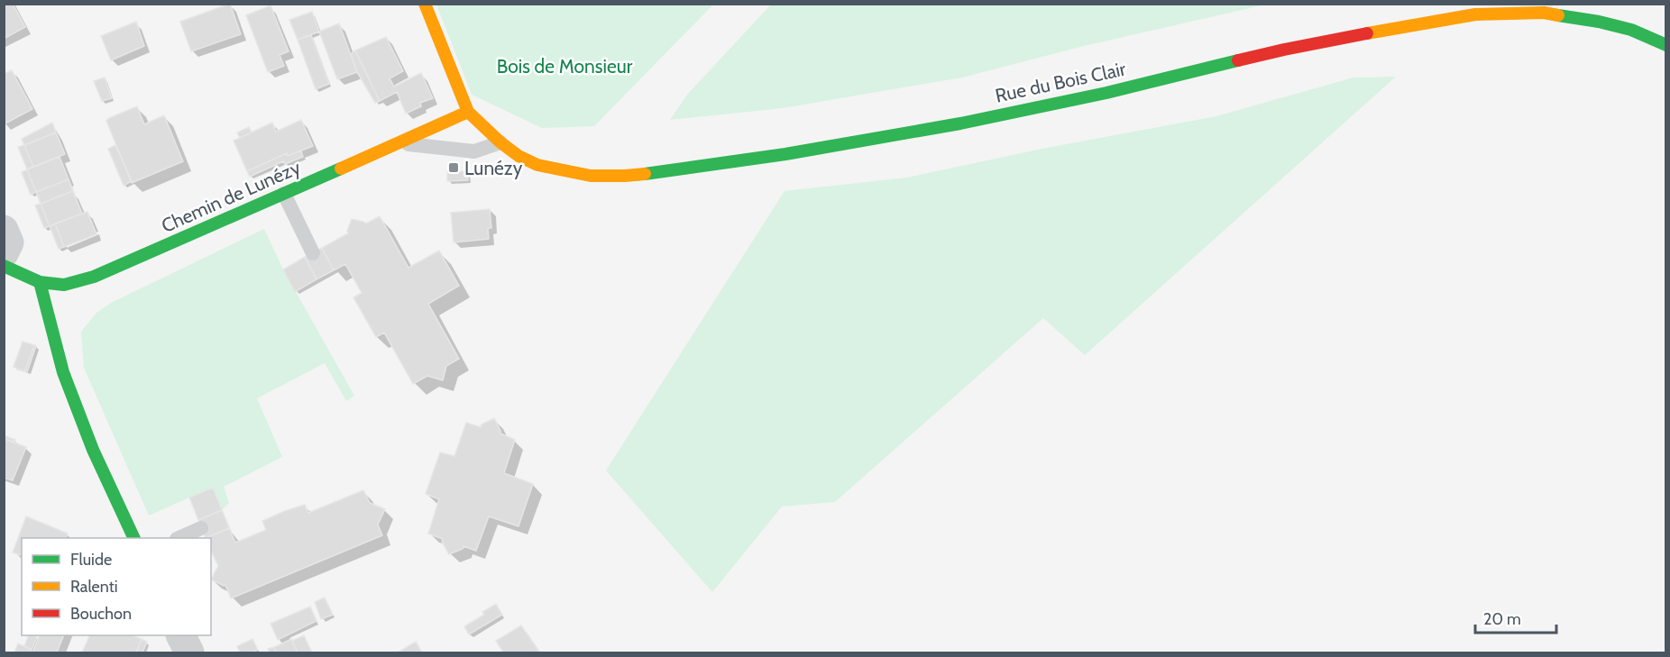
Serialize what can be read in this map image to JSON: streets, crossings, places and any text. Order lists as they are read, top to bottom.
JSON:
{
  "streets": {
    "street": ["Rue du Bois Clair", "Chemin de Lunézy"]
  },
  "crossings": [
    ["Rue du Bois Clair", "Chemin de Lunézy"]
  ],
  "parks": ["Bois de Monsieur"],
  "places": {
    "transit": ["Lunézy"]
  },
  "legend": ["Fluide", "Ralenti", "Bouchon"],
  "scale_bar": "20 m"
}
